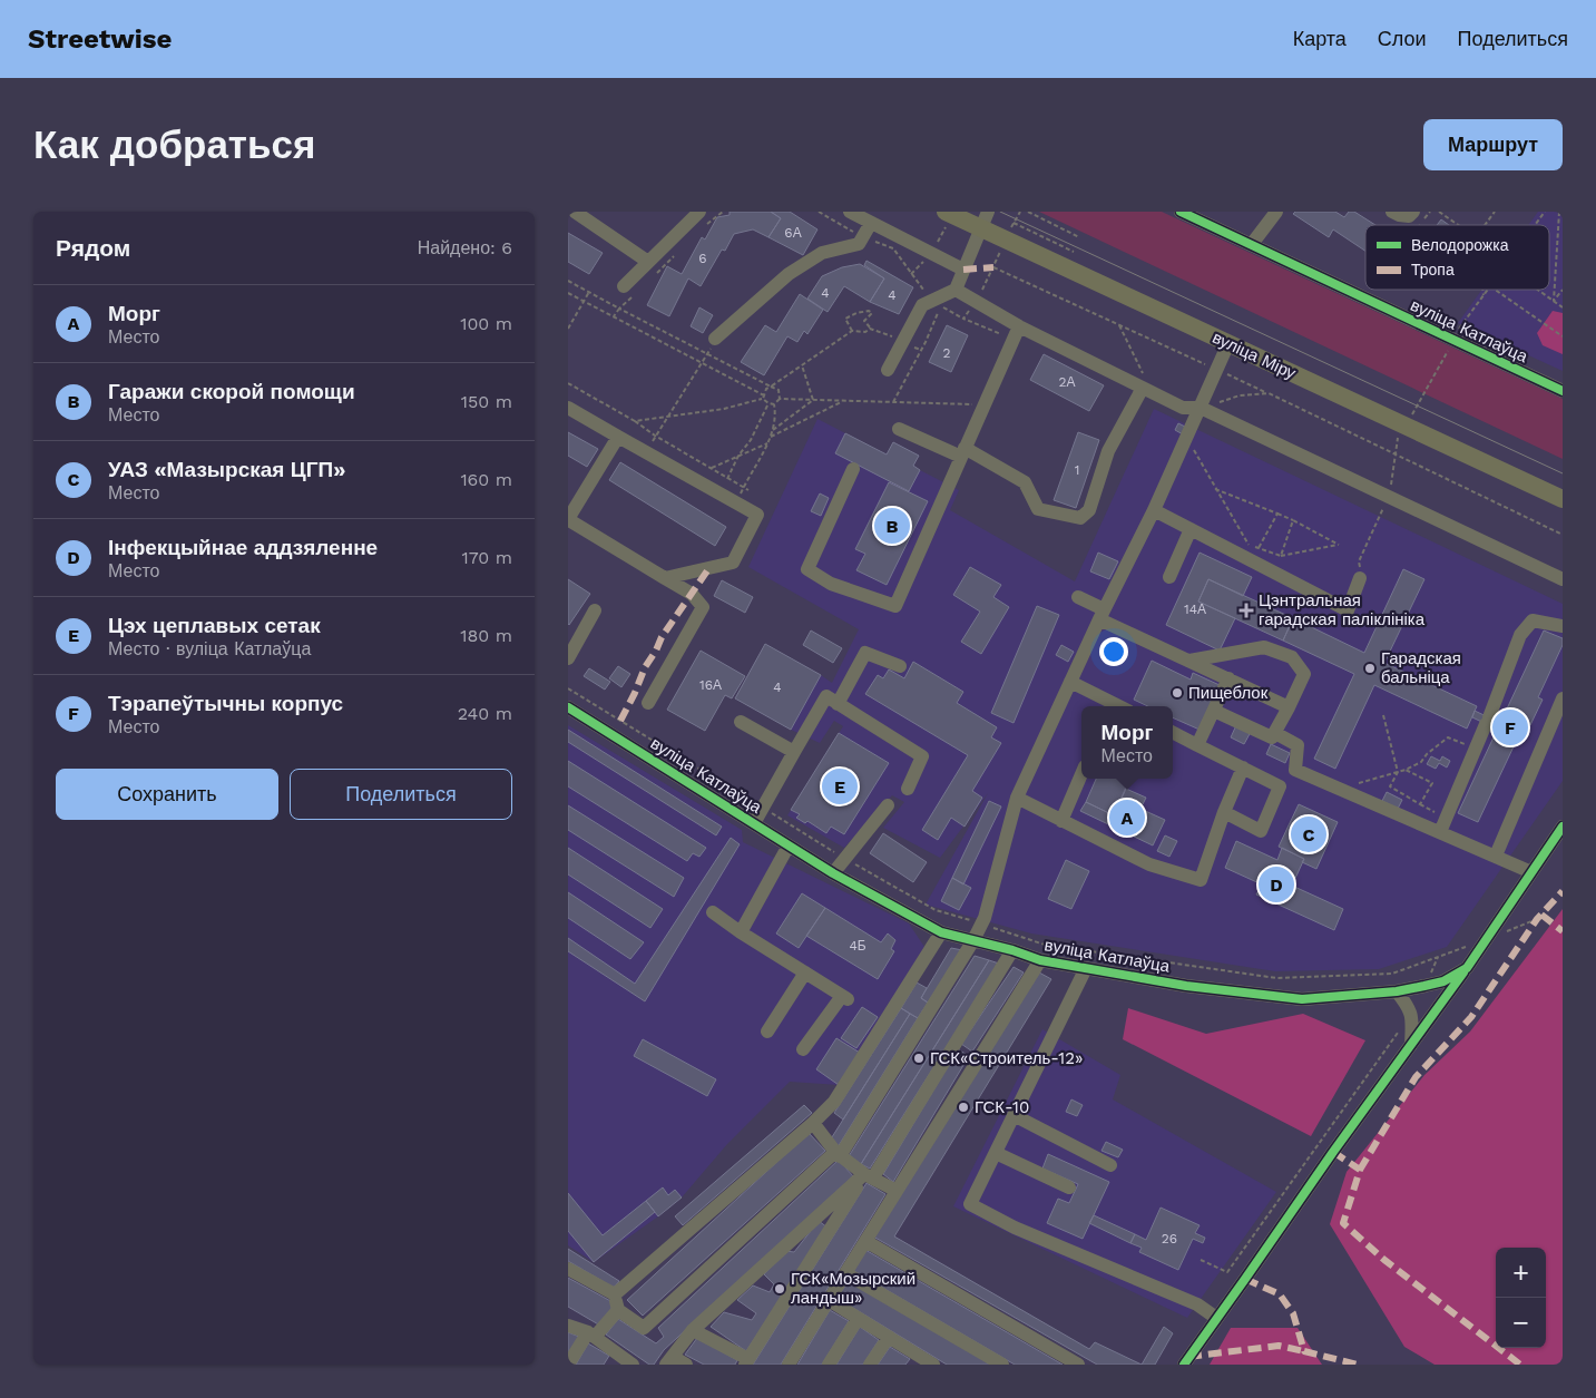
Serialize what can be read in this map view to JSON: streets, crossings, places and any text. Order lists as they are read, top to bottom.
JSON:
{
  "streets": {
    "main road": ["вуліца Міру"],
    "street": ["вуліца Катлаўца"]
  },
  "places": {
    "health": ["Цэнтральная гарадская паліклініка"],
    "other": [
      "Гарадская бальніца",
      "Пищеблок",
      "ГСК«Строитель-12»",
      "ГСК-10",
      "ГСК«Мозырский ландыш»"
    ]
  },
  "house_numbers": [
    "6А",
    "6",
    "4",
    "4",
    "2",
    "2А",
    "1",
    "14А",
    "16А",
    "4",
    "4Б",
    "26"
  ],
  "legend": ["Велодорожка", "Тропа"],
  "page": {
    "header": "Streetwise",
    "nav": ["Карта", "Слои", "Поделиться"],
    "buttons": [
      "Маршрут",
      ["Сохранить", "Поделиться"]
    ],
    "title": "Как добраться",
    "heading": ["Рядом", "Найдено: 6"],
    "list": [
      {
        "mark": "A",
        "name": "Морг",
        "note": "Место",
        "value": "100 m"
      },
      {
        "mark": "B",
        "name": "Гаражи скорой помощи",
        "note": "Место",
        "value": "150 m"
      },
      {
        "mark": "C",
        "name": "УАЗ «Мазырская ЦГП»",
        "note": "Место",
        "value": "160 m"
      },
      {
        "mark": "D",
        "name": "Інфекцыйнае аддзяленне",
        "note": "Место",
        "value": "170 m"
      },
      {
        "mark": "E",
        "name": "Цэх цеплавых сетак",
        "note": "Место · вуліца Катлаўца",
        "value": "180 m"
      },
      {
        "mark": "F",
        "name": "Тэрапеўтычны корпус",
        "note": "Место",
        "value": "240 m"
      }
    ],
    "pins": [
      "B",
      "F",
      "E",
      "A",
      "C",
      "D"
    ],
    "popup": ["Морг", "Место"],
    "map_buttons": ["+", "−"]
  }
}
